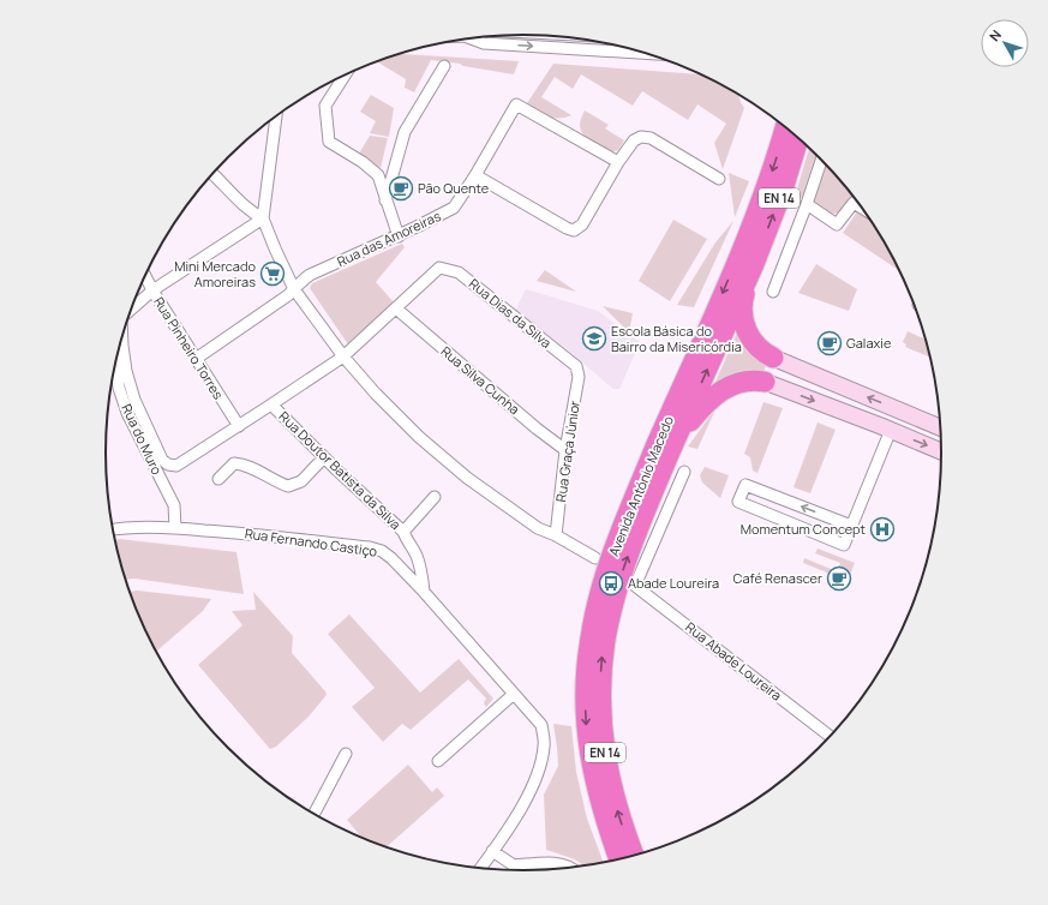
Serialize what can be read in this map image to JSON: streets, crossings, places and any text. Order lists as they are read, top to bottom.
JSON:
{
  "streets": {
    "highway": ["EN 14", "Avenida António Macedo"],
    "street": [
      "Rua das Amoreiras",
      "Rua Dias da Silva",
      "Rua Pinheiro Torres",
      "Rua Silva Cunha",
      "Rua do Muro",
      "Rua Graça Júnior",
      "Rua Doutor Batista da Silva",
      "Rua Fernando Castiço",
      "Rua Abade Loureira"
    ]
  },
  "crossings": [
    ["Rua das Amoreiras", "Rua Pinheiro Torres"],
    ["Rua Dias da Silva", "Rua Silva Cunha"],
    ["Rua Dias da Silva", "Rua Graça Júnior"],
    ["Rua Silva Cunha", "Rua Graça Júnior"],
    ["Rua do Muro", "Rua Fernando Castiço"],
    ["Rua Doutor Batista da Silva", "Rua Fernando Castiço"]
  ],
  "places": {
    "cafe": ["Pão Quente", "Galaxie", "Café Renascer"],
    "supermarket": ["Mini Mercado Amoreiras"],
    "school or university": ["Escola Básica do Bairro da Misericórdia"],
    "hospital": ["Momentum Concept"],
    "bus stop": ["Abade Loureira"]
  },
  "north": "top left"
}
